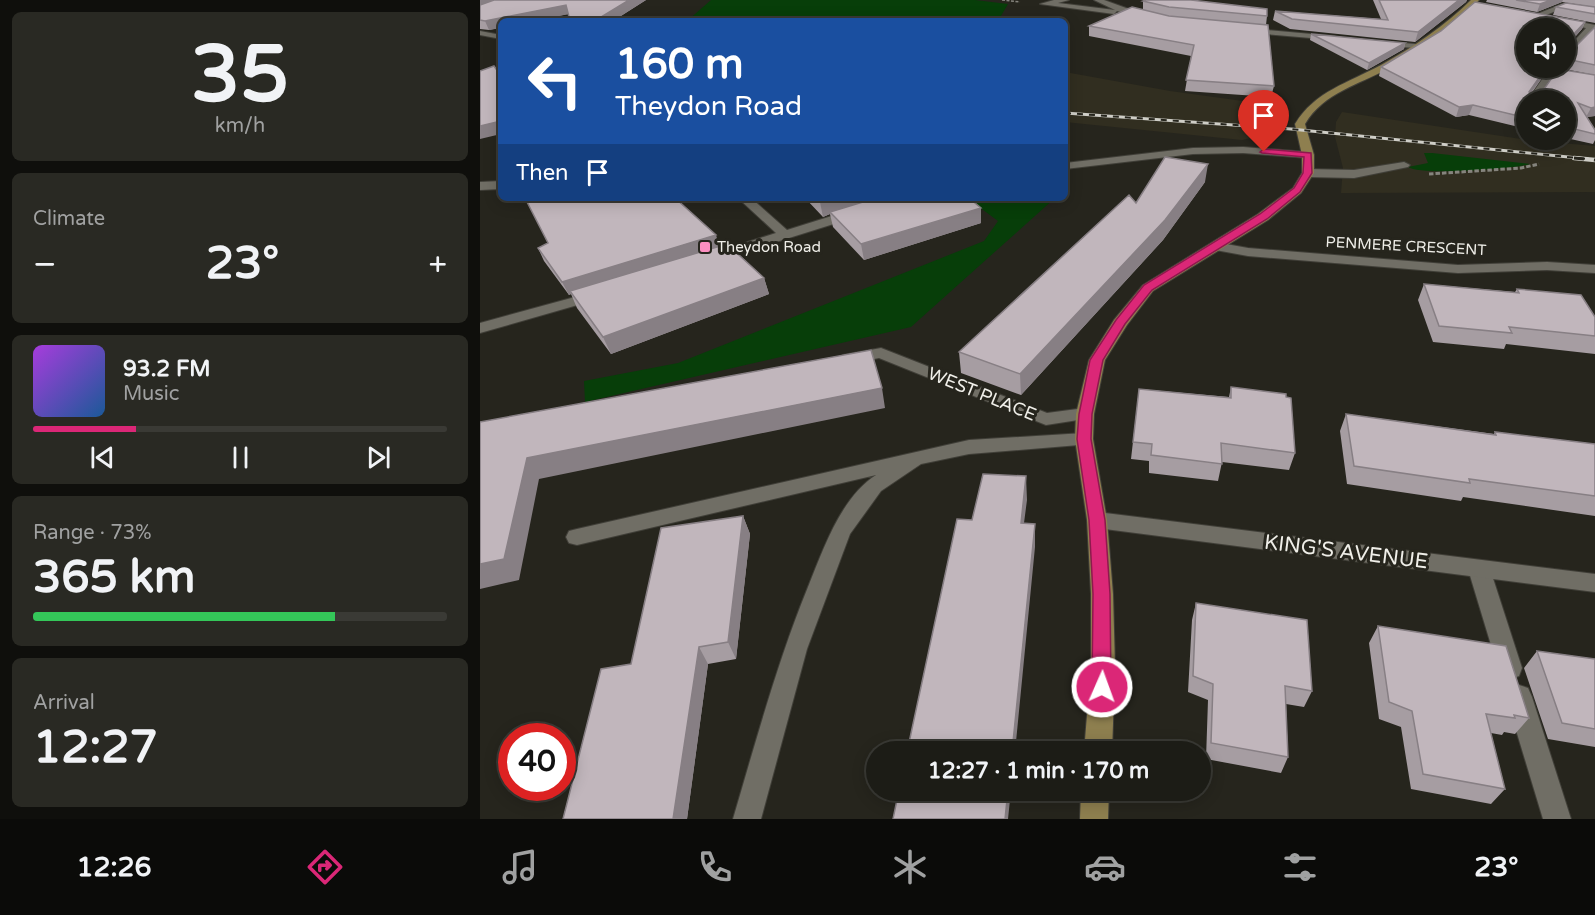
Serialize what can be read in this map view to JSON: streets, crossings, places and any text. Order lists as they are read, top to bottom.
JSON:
{
  "streets": {
    "street": ["PENMERE CRESCENT", "WEST PLACE", "KING'S AVENUE"]
  },
  "places": {
    "transit": ["Theydon Road"]
  },
  "page": {
    "tile": [
      ["35", "km/h"],
      "Climate",
      ["Range · 73%", "365 km"],
      ["Arrival", "12:27"]
    ],
    "turn": ["160 m", "Theydon Road"],
    "then": "Then",
    "heat": ["−", "23°", "+"],
    "song": ["93.2 FM", "Music"],
    "limit": "40",
    "trip": "12:27 · 1 min · 170 m",
    "tabs": ["12:26", "23°"]
  }
}
